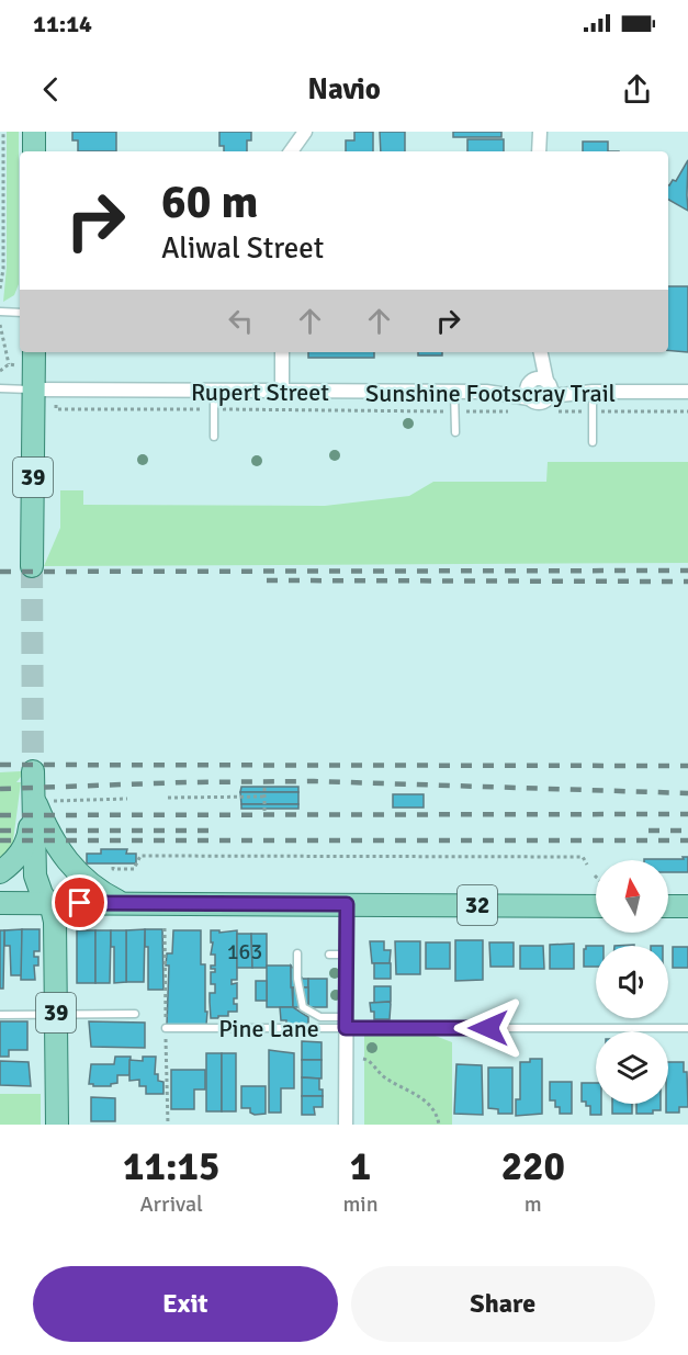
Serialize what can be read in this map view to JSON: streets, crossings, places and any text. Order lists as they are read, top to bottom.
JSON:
{
  "streets": {
    "main road": ["39", "32"],
    "street": ["Rupert Street"],
    "lane": ["Pine Lane"],
    "path": ["Sunshine Footscray Trail"]
  },
  "crossings": [
    ["Rupert Street", "39"],
    ["39", "32"]
  ],
  "house_numbers": ["163"],
  "north": "top",
  "page": {
    "status": "11:14",
    "header": "Navio",
    "turn": ["60 m", "Aliwal Street"],
    "eta": [
      "11:15",
      "Arrival",
      "1",
      "min",
      "220",
      "m"
    ],
    "buttons": ["Exit", "Share"]
  }
}
